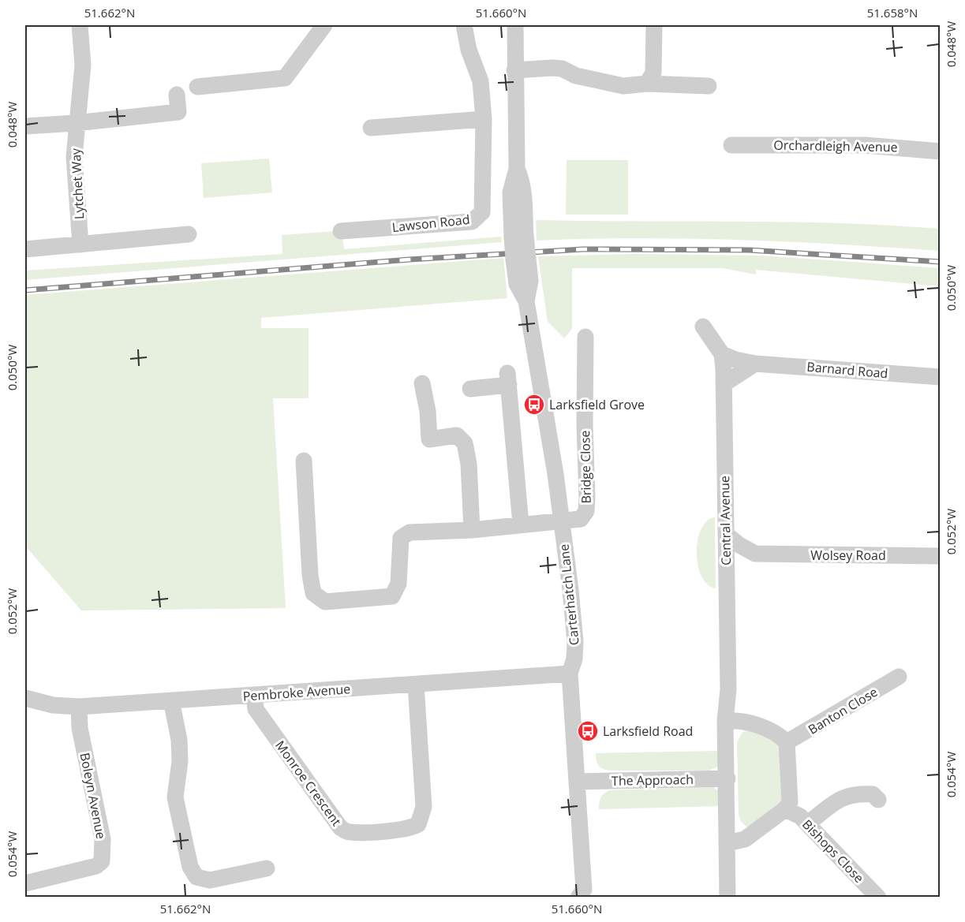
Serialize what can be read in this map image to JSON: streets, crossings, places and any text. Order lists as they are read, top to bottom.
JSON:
{
  "streets": {
    "street": [
      "Orchardleigh Avenue",
      "Lytchet Way",
      "Lawson Road",
      "Barnard Road",
      "Bridge Close",
      "Central Avenue",
      "Wolsey Road",
      "Carterhatch Lane",
      "Pembroke Avenue",
      "Banton Close",
      "The Approach",
      "Monroe Crescent",
      "Boleyn Avenue",
      "Bishops Close"
    ]
  },
  "crossings": [
    ["Barnard Road", "Central Avenue"],
    ["Bridge Close", "Carterhatch Lane"],
    ["Central Avenue", "The Approach"],
    ["Carterhatch Lane", "Pembroke Avenue"],
    ["Carterhatch Lane", "The Approach"],
    ["Pembroke Avenue", "Monroe Crescent"],
    ["Pembroke Avenue", "Boleyn Avenue"]
  ],
  "places": {
    "bus stop": ["Larksfield Grove", "Larksfield Road"]
  },
  "coordinates": [
    "51.662°N",
    "51.660°N",
    "51.658°N",
    "0.048°W",
    "0.050°W",
    "0.052°W",
    "0.054°W"
  ]
}
